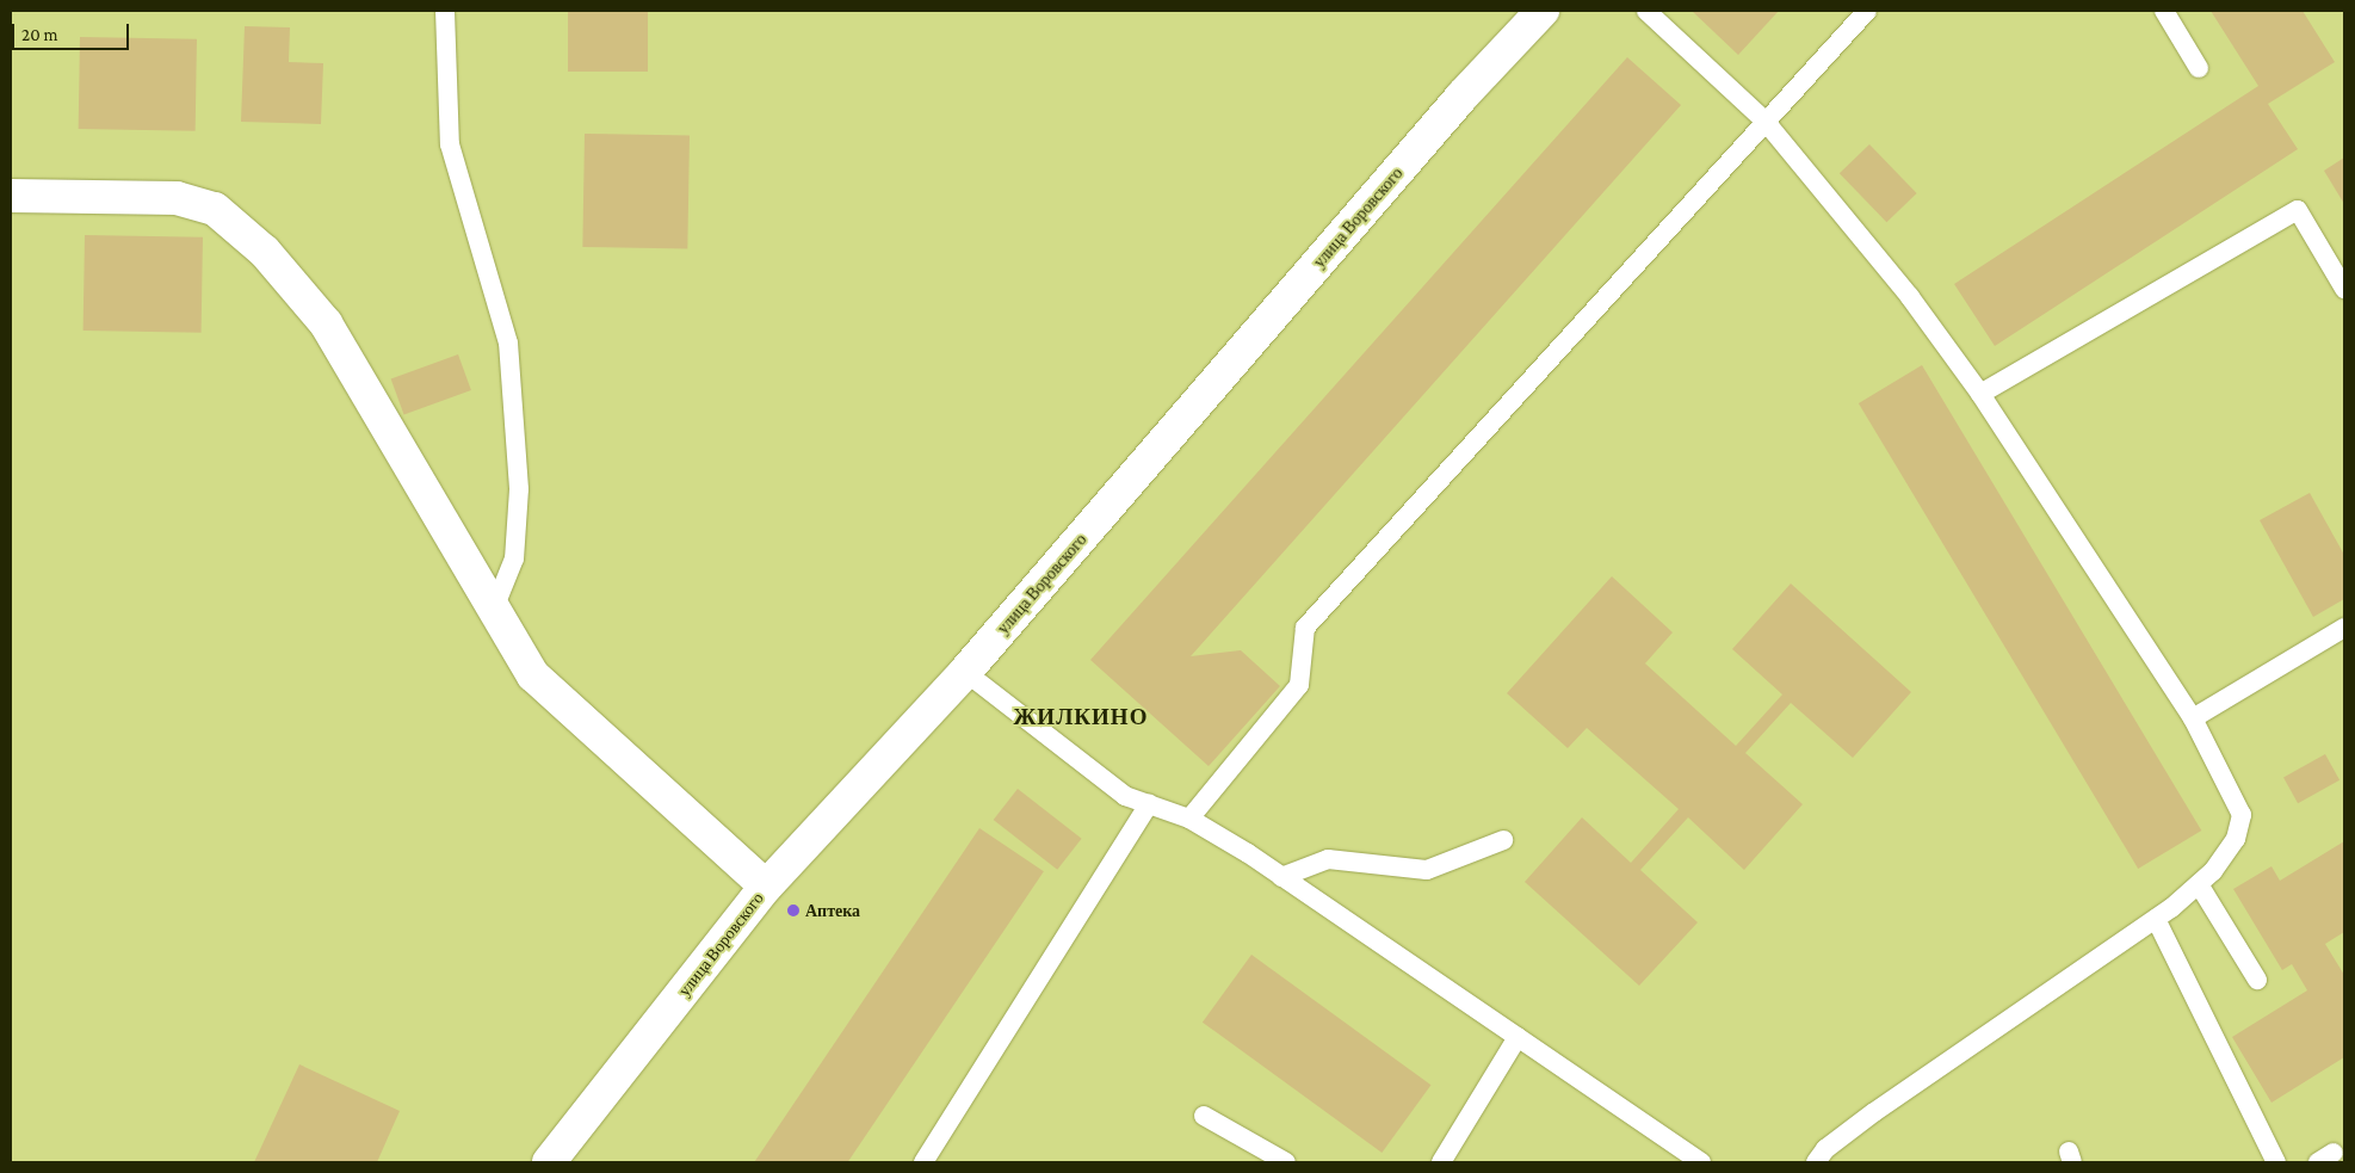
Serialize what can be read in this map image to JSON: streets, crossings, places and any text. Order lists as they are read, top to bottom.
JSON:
{
  "streets": {
    "street": ["улица Воровского"]
  },
  "districts": ["ЖИЛКИНО"],
  "places": ["Аптека"],
  "scale_bar": "20 m"
}
